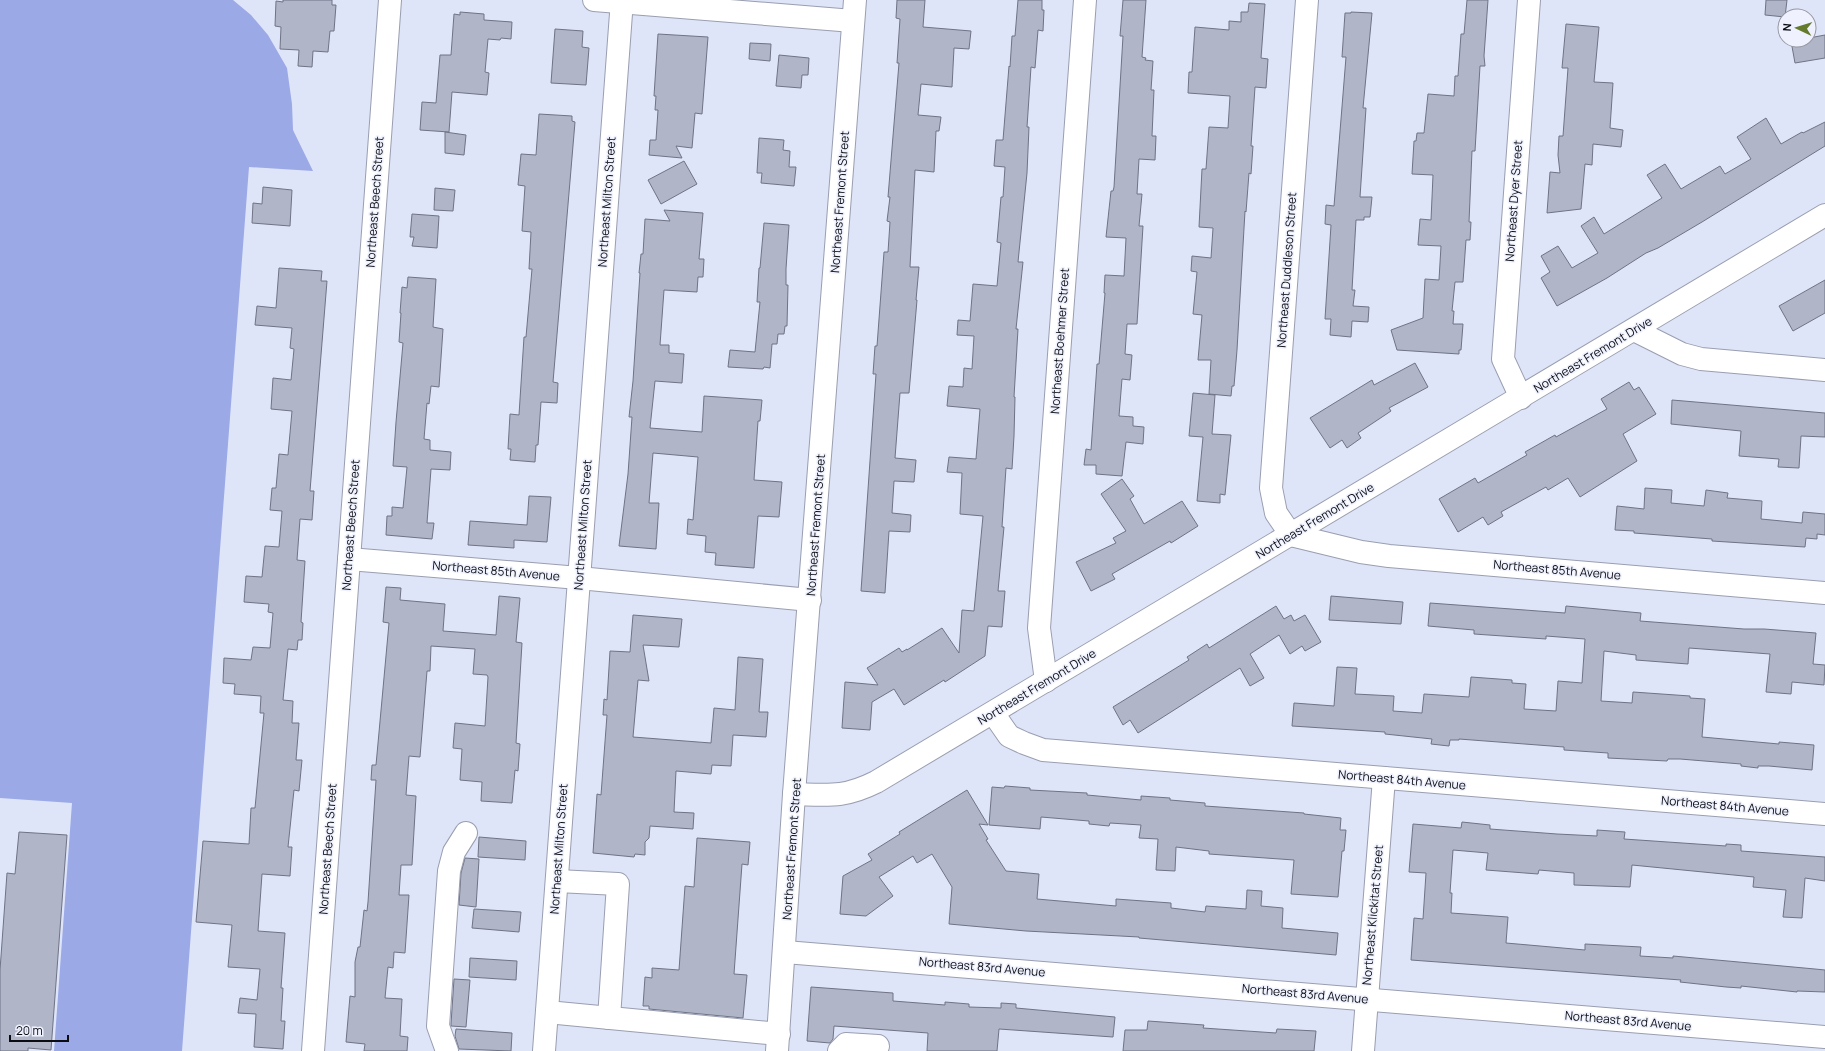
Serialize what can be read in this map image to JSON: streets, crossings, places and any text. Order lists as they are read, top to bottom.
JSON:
{
  "streets": {
    "street": [
      "Northeast Dyer Street",
      "Northeast Beech Street",
      "Northeast Milton Street",
      "Northeast Fremont Street",
      "Northeast Duddleson Street",
      "Northeast Boehmer Street",
      "Northeast Fremont Drive",
      "Northeast 85th Avenue",
      "Northeast 84th Avenue",
      "Northeast Klickitat Street",
      "Northeast 83rd Avenue"
    ]
  },
  "crossings": [
    ["Northeast Dyer Street", "Northeast Fremont Drive"],
    ["Northeast Beech Street", "Northeast 85th Avenue"],
    ["Northeast Milton Street", "Northeast 85th Avenue"],
    ["Northeast Fremont Street", "Northeast Fremont Drive"],
    ["Northeast Fremont Street", "Northeast 85th Avenue"],
    ["Northeast Fremont Street", "Northeast 83rd Avenue"],
    ["Northeast Duddleson Street", "Northeast Fremont Drive"],
    ["Northeast Duddleson Street", "Northeast 85th Avenue"],
    ["Northeast Boehmer Street", "Northeast Fremont Drive"],
    ["Northeast Fremont Drive", "Northeast 85th Avenue"],
    ["Northeast Fremont Drive", "Northeast 84th Avenue"],
    ["Northeast 84th Avenue", "Northeast Klickitat Street"],
    ["Northeast Klickitat Street", "Northeast 83rd Avenue"]
  ],
  "scale_bar": "20 m",
  "north": "left"
}
